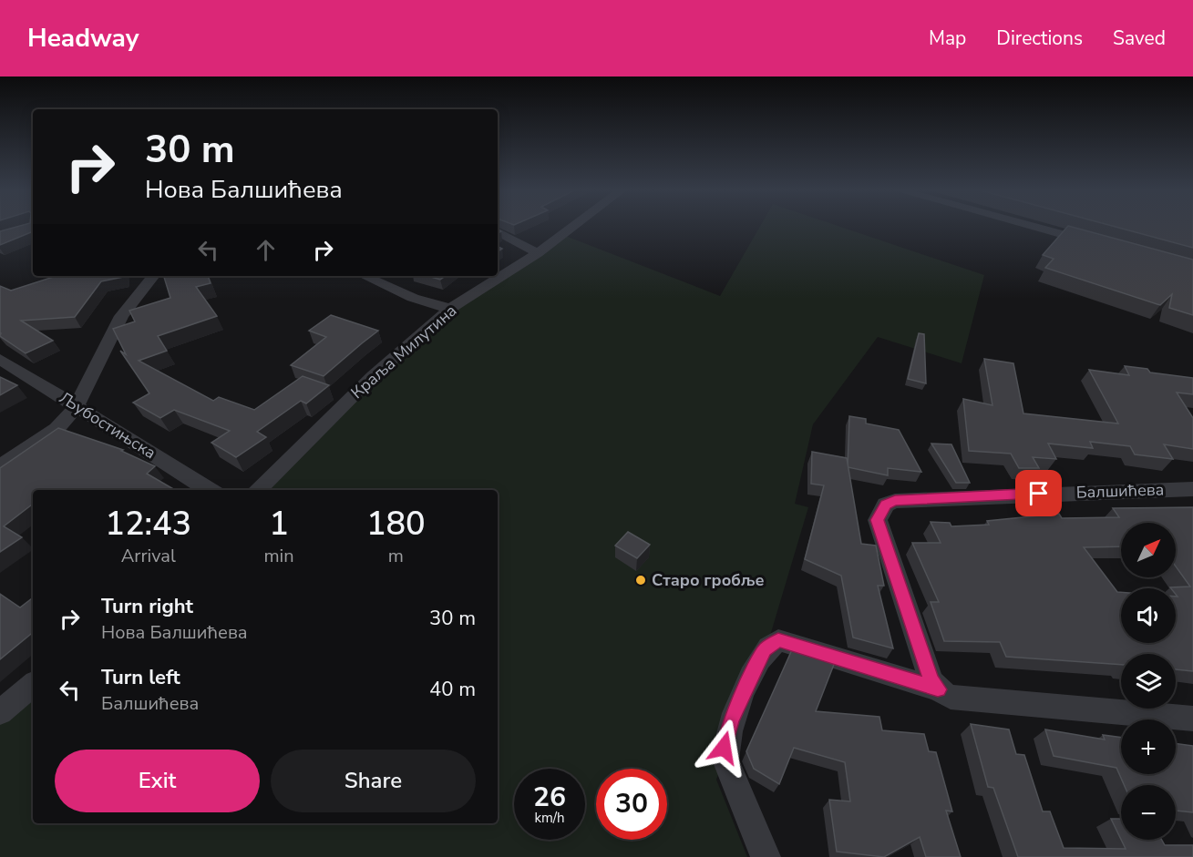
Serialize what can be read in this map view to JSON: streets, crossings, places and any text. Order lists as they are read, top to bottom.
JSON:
{
  "streets": {
    "street": ["Краља Милутина", "Љубостињска", "Балшићева"]
  },
  "places": ["Старо гробље"],
  "north": "top right",
  "page": {
    "header": "Headway",
    "nav": ["Map", "Directions", "Saved"],
    "turn": ["30 m", "Нова Балшићева"],
    "eta": [
      "12:43",
      "Arrival",
      "1",
      "min",
      "180",
      "m"
    ],
    "map_buttons": ["+", "−"],
    "list": [
      {
        "name": "Turn right",
        "note": "Нова Балшићева",
        "value": "30 m"
      },
      {
        "name": "Turn left",
        "note": "Балшићева",
        "value": "40 m"
      }
    ],
    "buttons": ["Exit", "Share"],
    "speed": "26 km/h",
    "limit": "30"
  }
}
